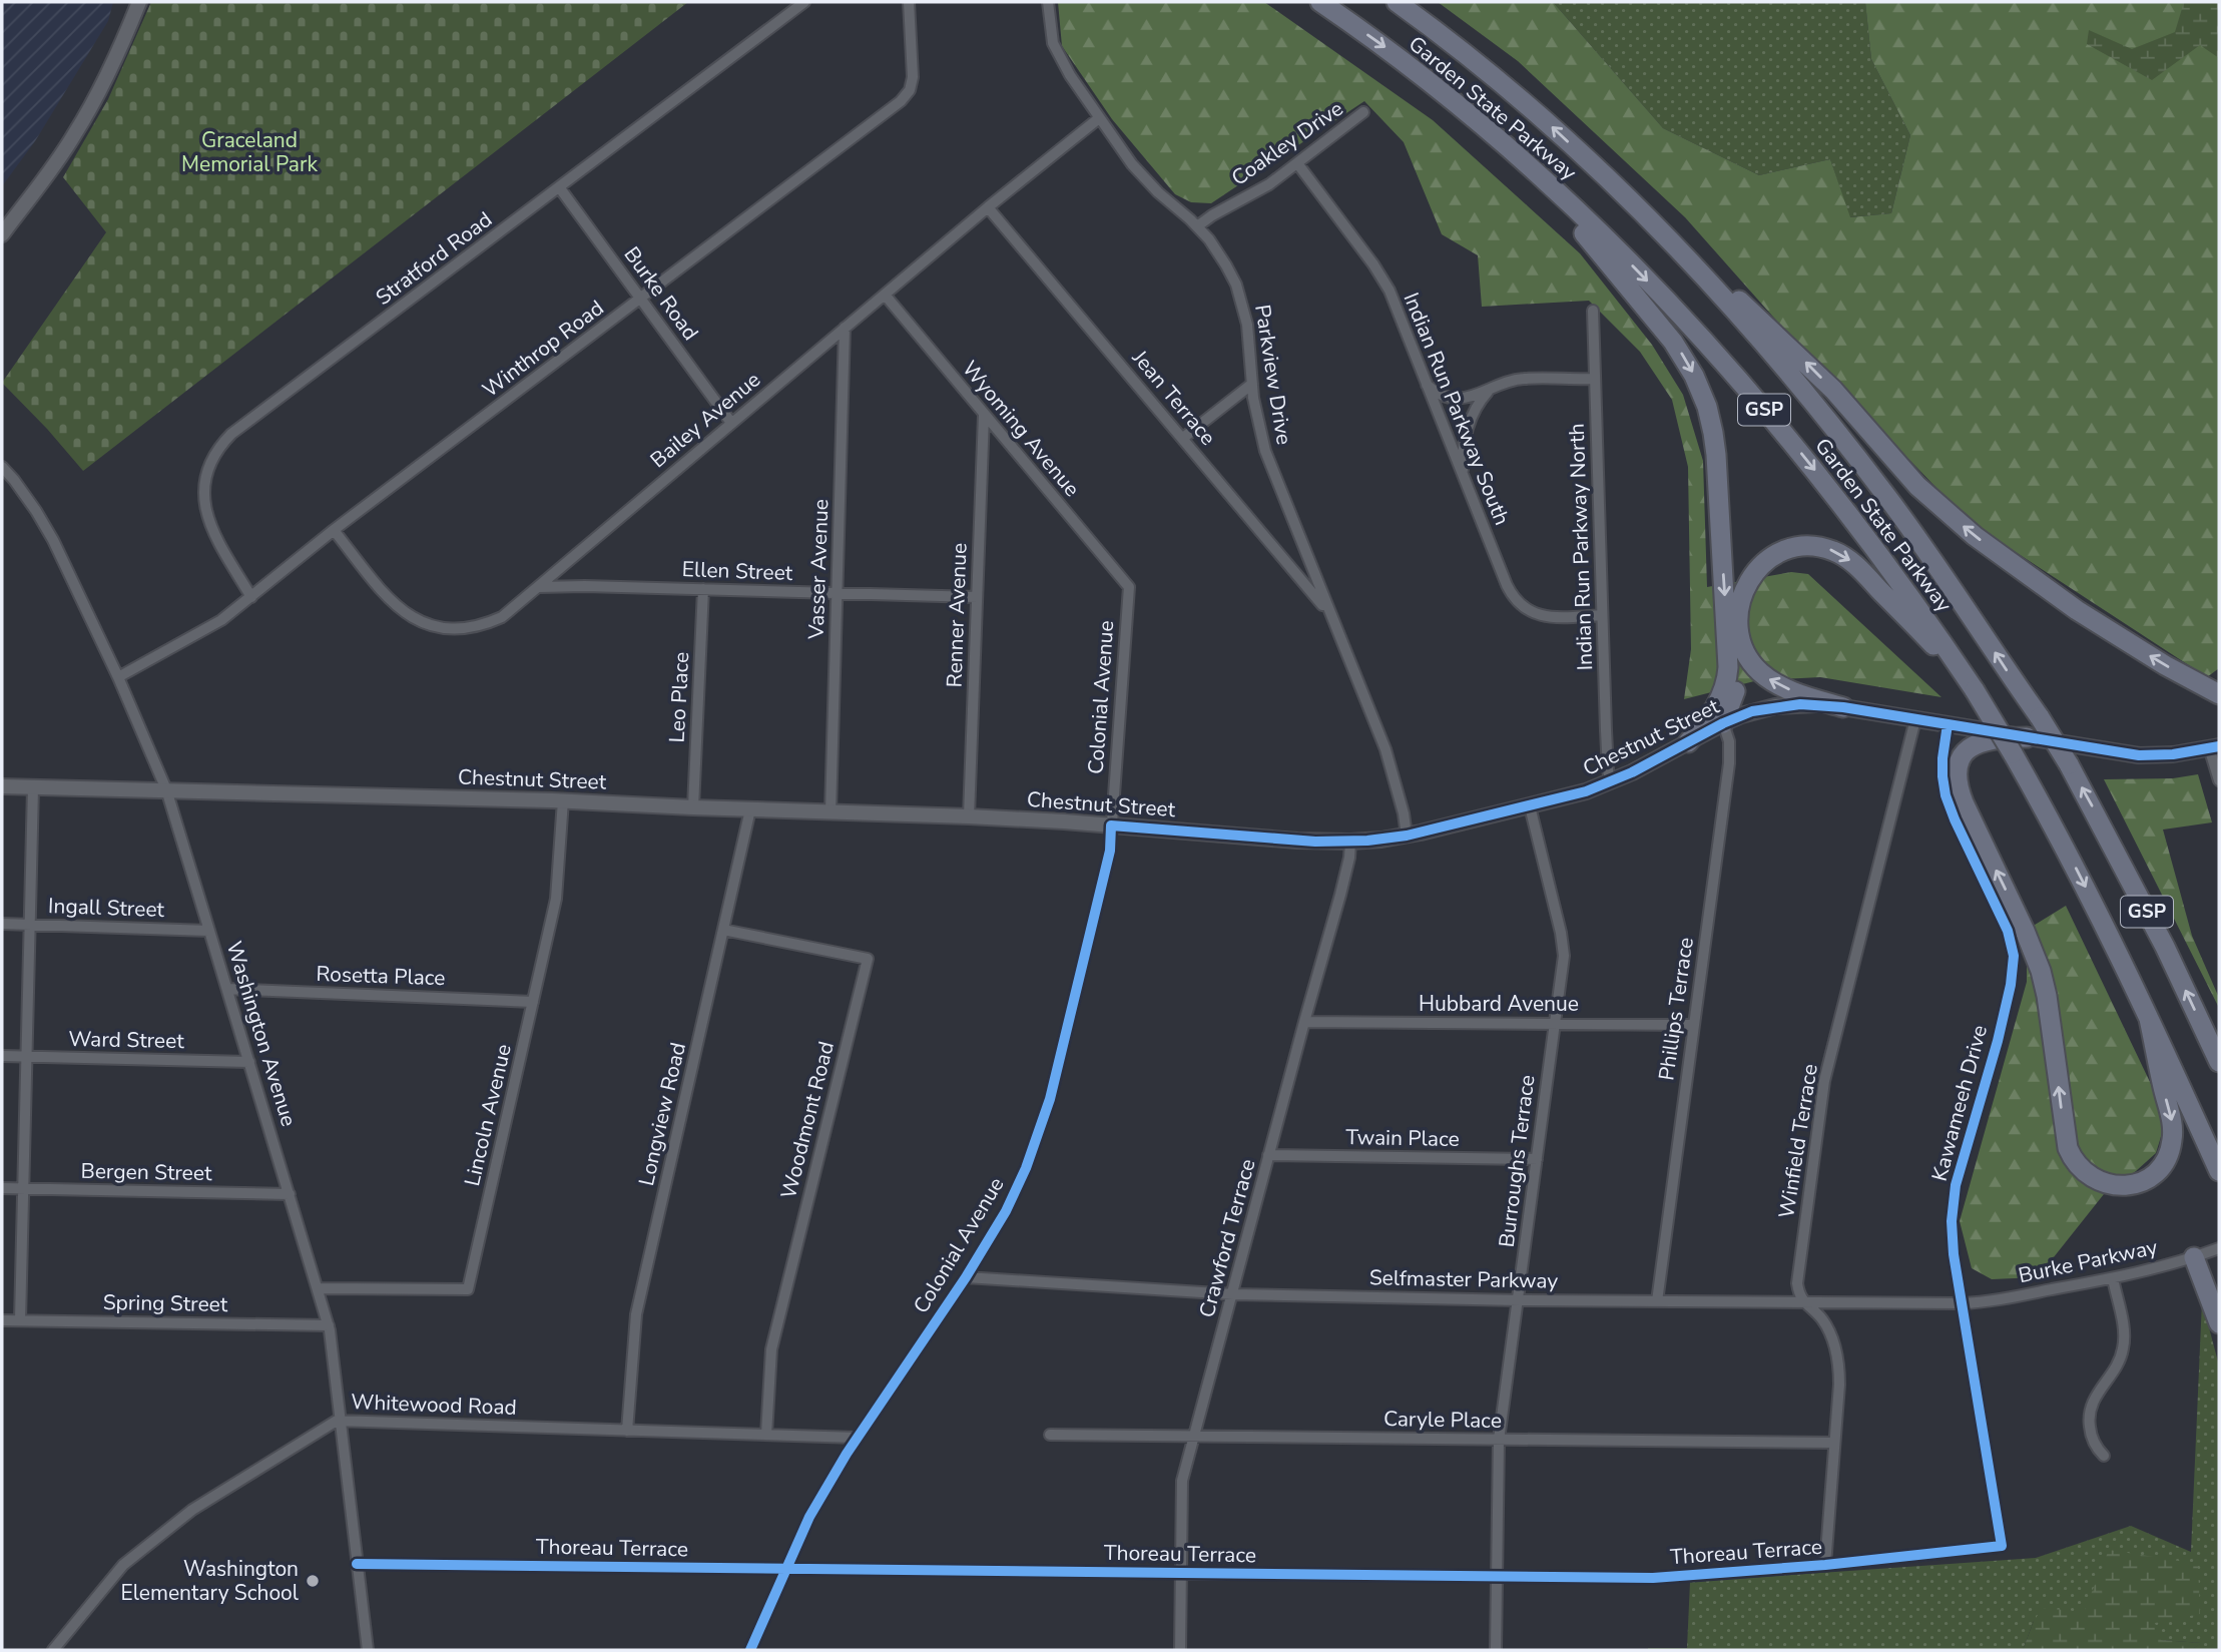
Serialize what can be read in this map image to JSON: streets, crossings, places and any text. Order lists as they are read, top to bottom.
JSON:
{
  "streets": {
    "highway": ["Garden State Parkway", "GSP"],
    "main road": ["Chestnut Street"],
    "street": [
      "Coakley Drive",
      "Stratford Road",
      "Burke Road",
      "Winthrop Road",
      "Parkview Drive",
      "Jean Terrace",
      "Indian Run Parkway South",
      "Bailey Avenue",
      "Wyoming Avenue",
      "Indian Run Parkway North",
      "Vasser Avenue",
      "Ellen Street",
      "Renner Avenue",
      "Leo Place",
      "Colonial Avenue",
      "Ingall Street",
      "Rosetta Place",
      "Hubbard Avenue",
      "Phillips Terrace",
      "Washington Avenue",
      "Ward Street",
      "Kawameeh Drive",
      "Longview Road",
      "Lincoln Avenue",
      "Woodmont Road",
      "Twain Place",
      "Winfield Terrace",
      "Burroughs Terrace",
      "Bergen Street",
      "Crawford Terrace",
      "Burke Parkway",
      "Selfmaster Parkway",
      "Spring Street",
      "Whitewood Road",
      "Caryle Place",
      "Thoreau Terrace"
    ]
  },
  "crossings": [
    ["Coakley Drive", "Parkview Drive"],
    ["Coakley Drive", "Indian Run Parkway South"],
    ["Stratford Road", "Burke Road"],
    ["Stratford Road", "Winthrop Road"],
    ["Burke Road", "Winthrop Road"],
    ["Burke Road", "Bailey Avenue"],
    ["Winthrop Road", "Bailey Avenue"],
    ["Winthrop Road", "Washington Avenue"],
    ["Parkview Drive", "Jean Terrace"],
    ["Parkview Drive", "Bailey Avenue"],
    ["Parkview Drive", "Chestnut Street"],
    ["Jean Terrace", "Bailey Avenue"],
    ["Indian Run Parkway South", "Indian Run Parkway North"],
    ["Bailey Avenue", "Wyoming Avenue"],
    ["Bailey Avenue", "Vasser Avenue"],
    ["Bailey Avenue", "Ellen Street"],
    ["Wyoming Avenue", "Renner Avenue"],
    ["Wyoming Avenue", "Colonial Avenue"],
    ["Indian Run Parkway North", "Chestnut Street"],
    ["Vasser Avenue", "Ellen Street"],
    ["Vasser Avenue", "Chestnut Street"],
    ["Ellen Street", "Renner Avenue"],
    ["Ellen Street", "Leo Place"],
    ["Renner Avenue", "Chestnut Street"],
    ["Leo Place", "Chestnut Street"],
    ["Colonial Avenue", "Chestnut Street"],
    ["Colonial Avenue", "Selfmaster Parkway"],
    ["Colonial Avenue", "Whitewood Road"],
    ["Colonial Avenue", "Thoreau Terrace"],
    ["Chestnut Street", "Phillips Terrace"],
    ["Chestnut Street", "Washington Avenue"],
    ["Chestnut Street", "Kawameeh Drive"],
    ["Chestnut Street", "Longview Road"],
    ["Chestnut Street", "Lincoln Avenue"],
    ["Chestnut Street", "Winfield Terrace"],
    ["Chestnut Street", "Burroughs Terrace"],
    ["Chestnut Street", "Crawford Terrace"],
    ["Ingall Street", "Washington Avenue"],
    ["Rosetta Place", "Washington Avenue"],
    ["Rosetta Place", "Lincoln Avenue"],
    ["Hubbard Avenue", "Phillips Terrace"],
    ["Hubbard Avenue", "Burroughs Terrace"],
    ["Hubbard Avenue", "Crawford Terrace"],
    ["Phillips Terrace", "Selfmaster Parkway"],
    ["Washington Avenue", "Ward Street"],
    ["Washington Avenue", "Lincoln Avenue"],
    ["Washington Avenue", "Bergen Street"],
    ["Washington Avenue", "Spring Street"],
    ["Washington Avenue", "Whitewood Road"],
    ["Washington Avenue", "Thoreau Terrace"],
    ["Kawameeh Drive", "Burke Parkway"],
    ["Kawameeh Drive", "Selfmaster Parkway"],
    ["Kawameeh Drive", "Thoreau Terrace"],
    ["Longview Road", "Woodmont Road"],
    ["Longview Road", "Whitewood Road"],
    ["Woodmont Road", "Whitewood Road"],
    ["Twain Place", "Burroughs Terrace"],
    ["Twain Place", "Crawford Terrace"],
    ["Winfield Terrace", "Selfmaster Parkway"],
    ["Burroughs Terrace", "Selfmaster Parkway"],
    ["Burroughs Terrace", "Caryle Place"],
    ["Burroughs Terrace", "Thoreau Terrace"],
    ["Crawford Terrace", "Selfmaster Parkway"],
    ["Crawford Terrace", "Caryle Place"],
    ["Crawford Terrace", "Thoreau Terrace"],
    ["Burke Parkway", "Selfmaster Parkway"]
  ],
  "parks": ["Graceland Memorial Park"],
  "places": ["Washington Elementary School"]
}
